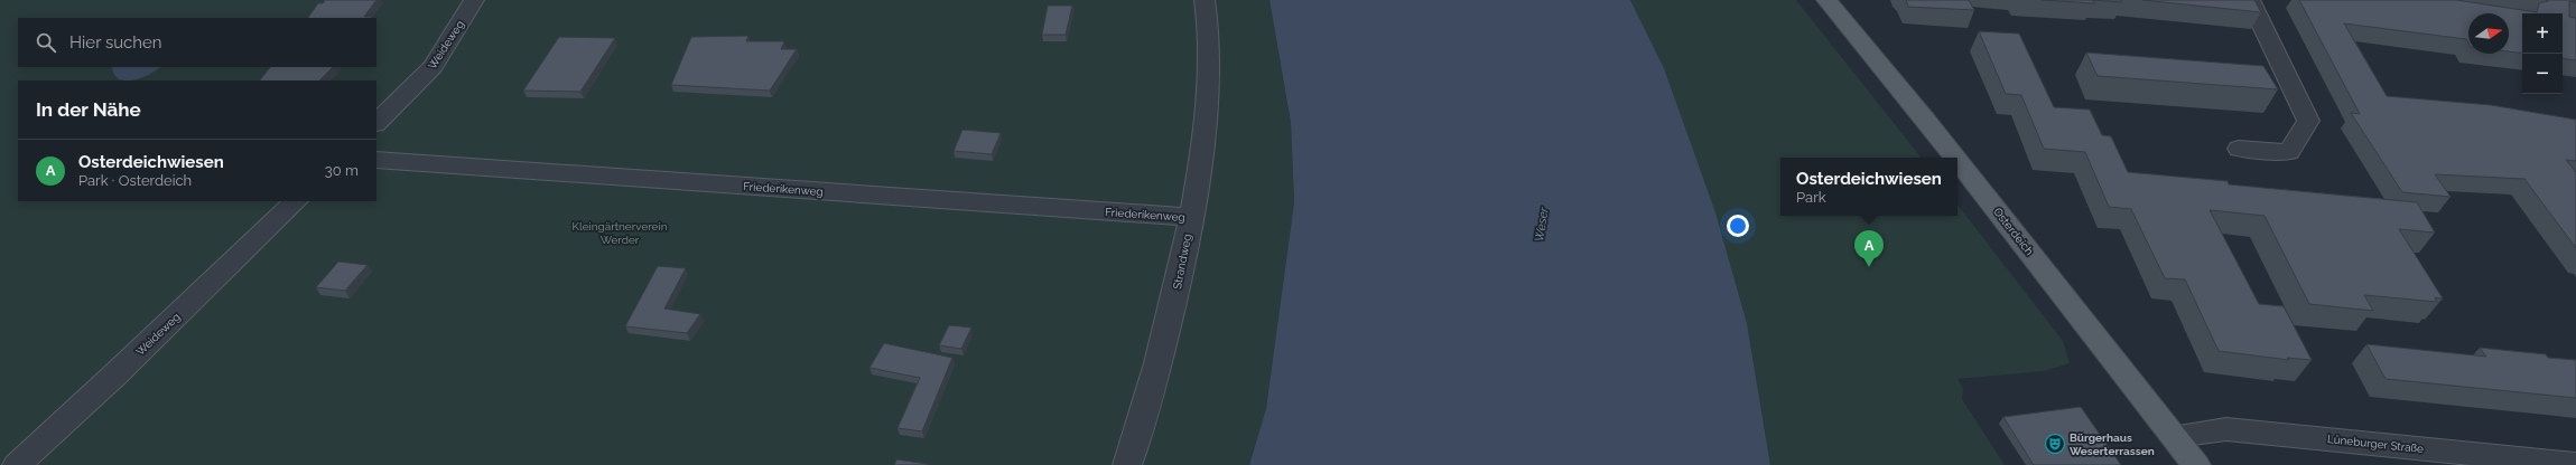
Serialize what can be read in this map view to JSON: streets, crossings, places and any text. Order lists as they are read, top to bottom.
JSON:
{
  "streets": {
    "main road": ["Osterdeich"],
    "street": [
      "Weideweg",
      "Friederikenweg",
      "Strandweg",
      "Lüneburger Straße"
    ]
  },
  "crossings": [
    ["Friederikenweg", "Strandweg"],
    ["Osterdeich", "Lüneburger Straße"]
  ],
  "water": ["Weser"],
  "parks": ["Kleingärtnerverein Werder"],
  "places": {
    "theatre": ["Bürgerhaus Weserterrassen"]
  },
  "north": "right",
  "page": {
    "map_buttons": ["+", "−"],
    "search": "Hier suchen",
    "heading": "In der Nähe",
    "list": [
      {
        "mark": "A",
        "name": "Osterdeichwiesen",
        "note": "Park · Osterdeich",
        "value": "30 m"
      }
    ],
    "popup": ["Osterdeichwiesen", "Park"],
    "pins": "A"
  }
}
